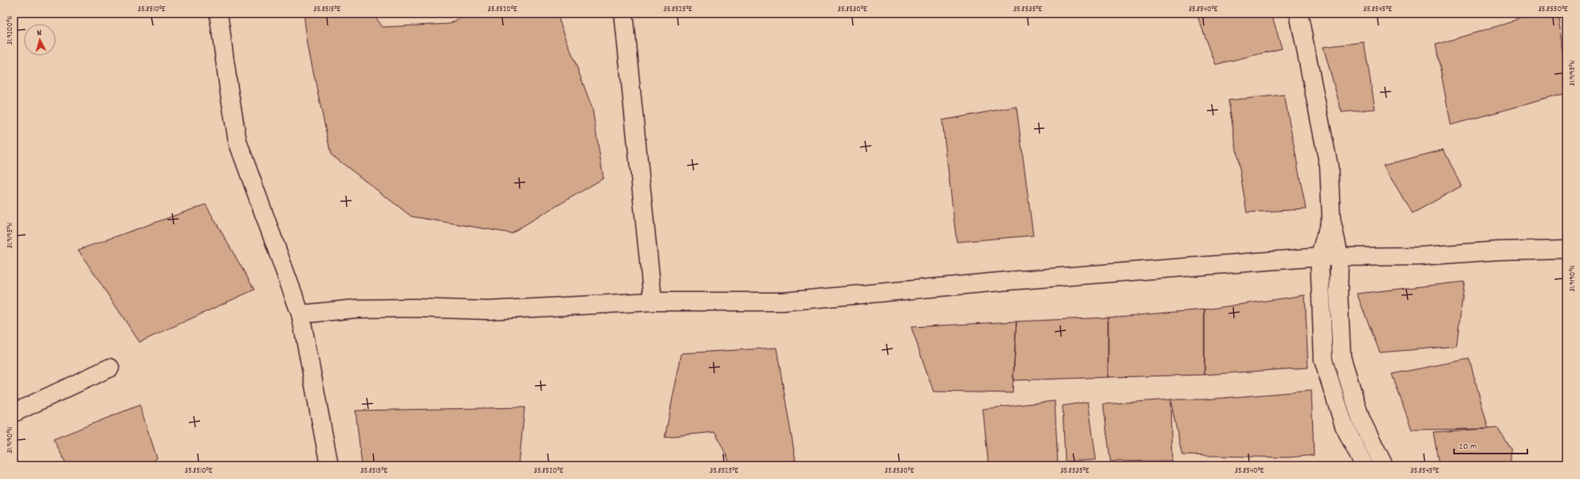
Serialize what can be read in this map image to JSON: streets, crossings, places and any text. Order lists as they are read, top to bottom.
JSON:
{
  "scale_bar": "20 m",
  "north": "top",
  "coordinates": [
    "35.8510°E",
    "35.8515°E",
    "35.8520°E",
    "35.8525°E",
    "35.8530°E",
    "35.8535°E",
    "35.8540°E",
    "35.8545°E",
    "35.8550°E",
    "31.9200°N",
    "31.9195°N",
    "31.9190°N"
  ]
}
